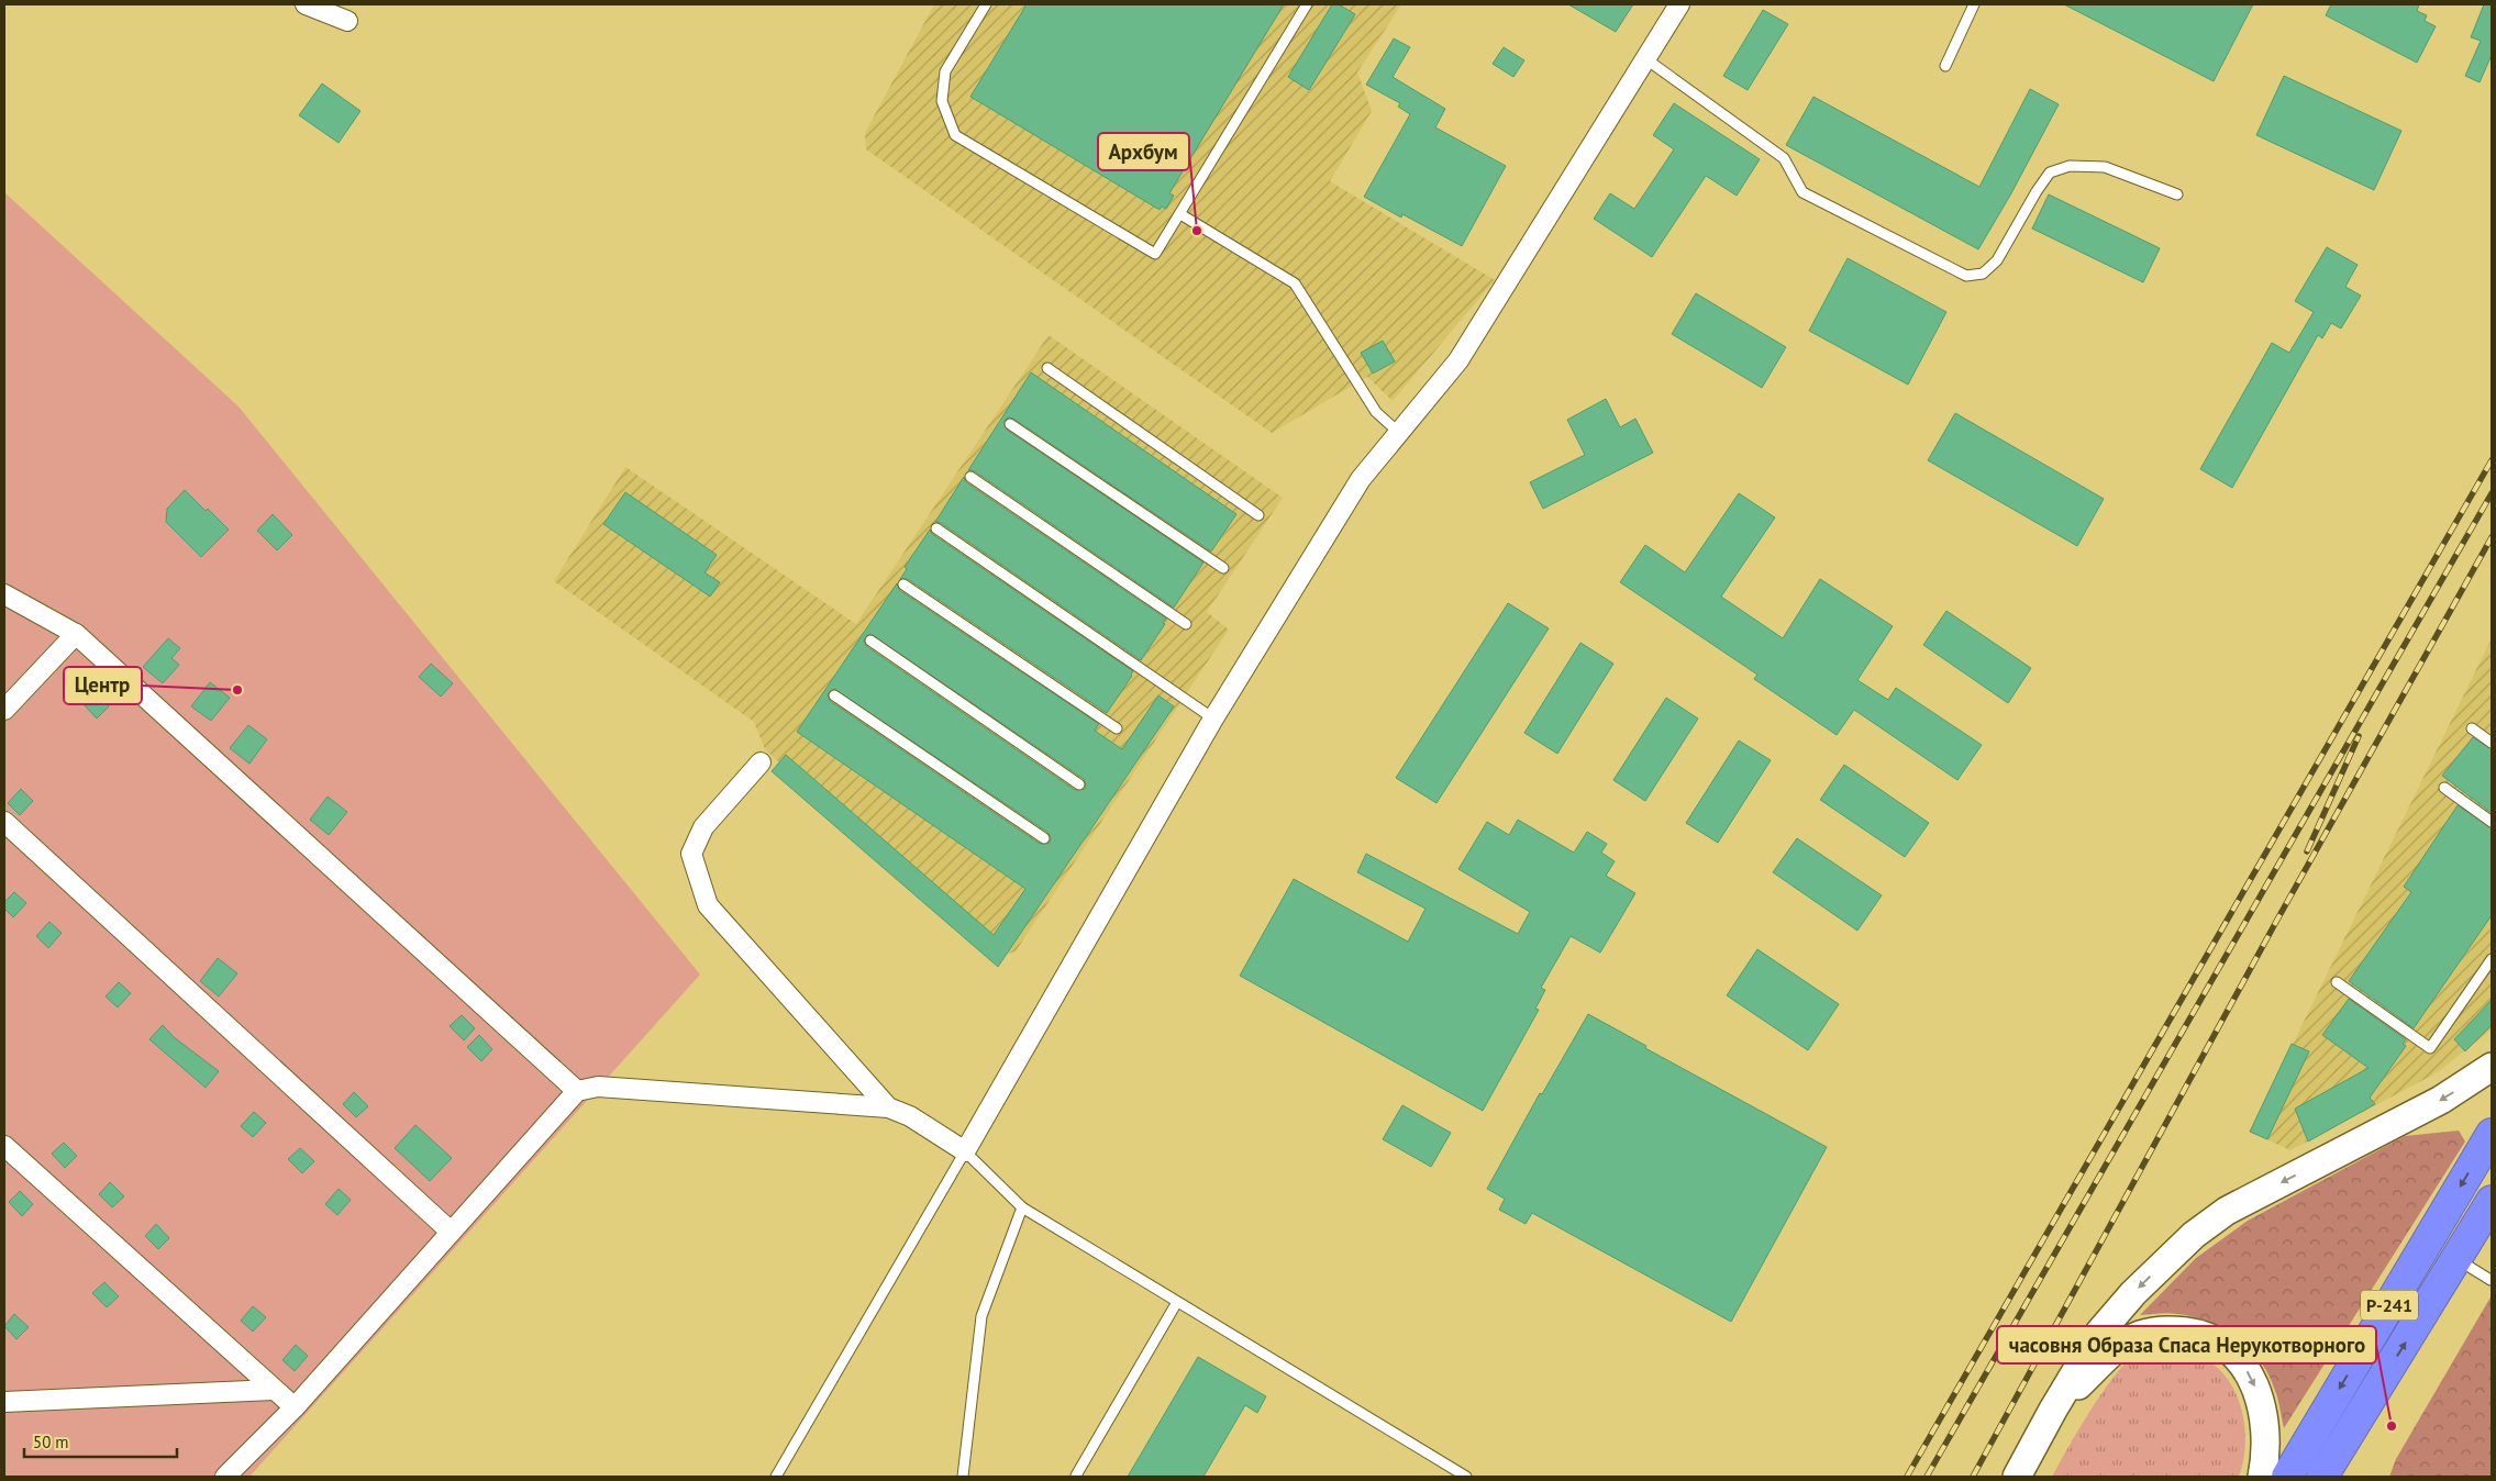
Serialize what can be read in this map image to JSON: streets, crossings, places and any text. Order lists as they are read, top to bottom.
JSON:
{
  "streets": {
    "highway": ["Р-241"]
  },
  "places": ["Архбум", "Центр", "часовня Образа Спаса Нерукотворного"],
  "scale_bar": "50 m"
}
